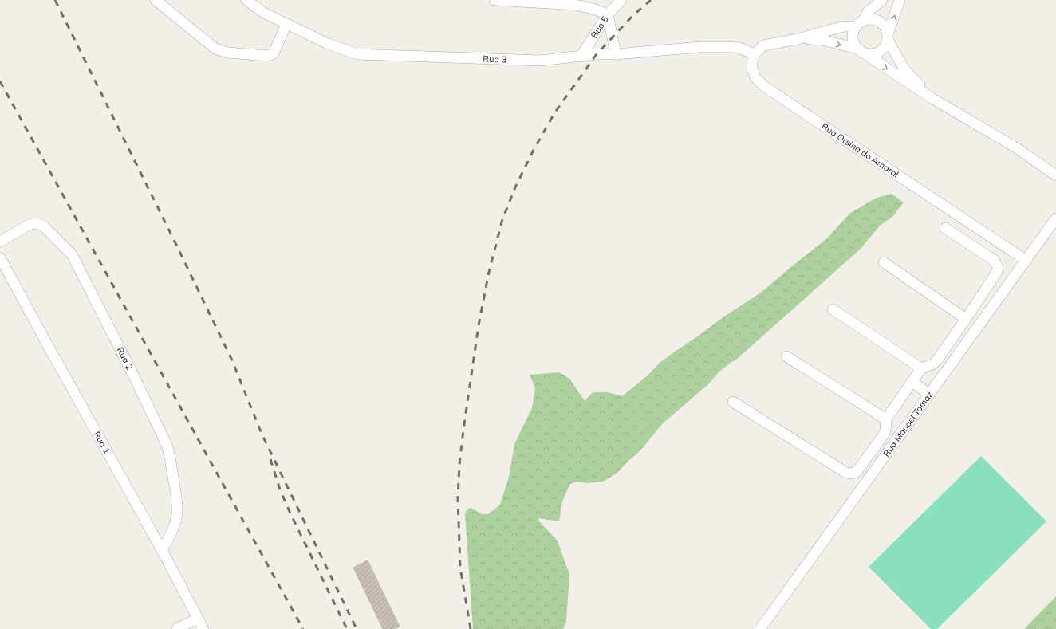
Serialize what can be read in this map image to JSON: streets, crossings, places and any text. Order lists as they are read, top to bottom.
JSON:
{
  "streets": {
    "street": [
      "Rua 5",
      "Rua 3",
      "Rua Orsina do Amaral",
      "Rua 2",
      "Rua Manoel Tomaz",
      "Rua 1"
    ]
  },
  "crossings": [
    ["Rua 5", "Rua 3"],
    ["Rua 3", "Rua Orsina do Amaral"],
    ["Rua Orsina do Amaral", "Rua Manoel Tomaz"],
    ["Rua 2", "Rua 1"]
  ]
}
